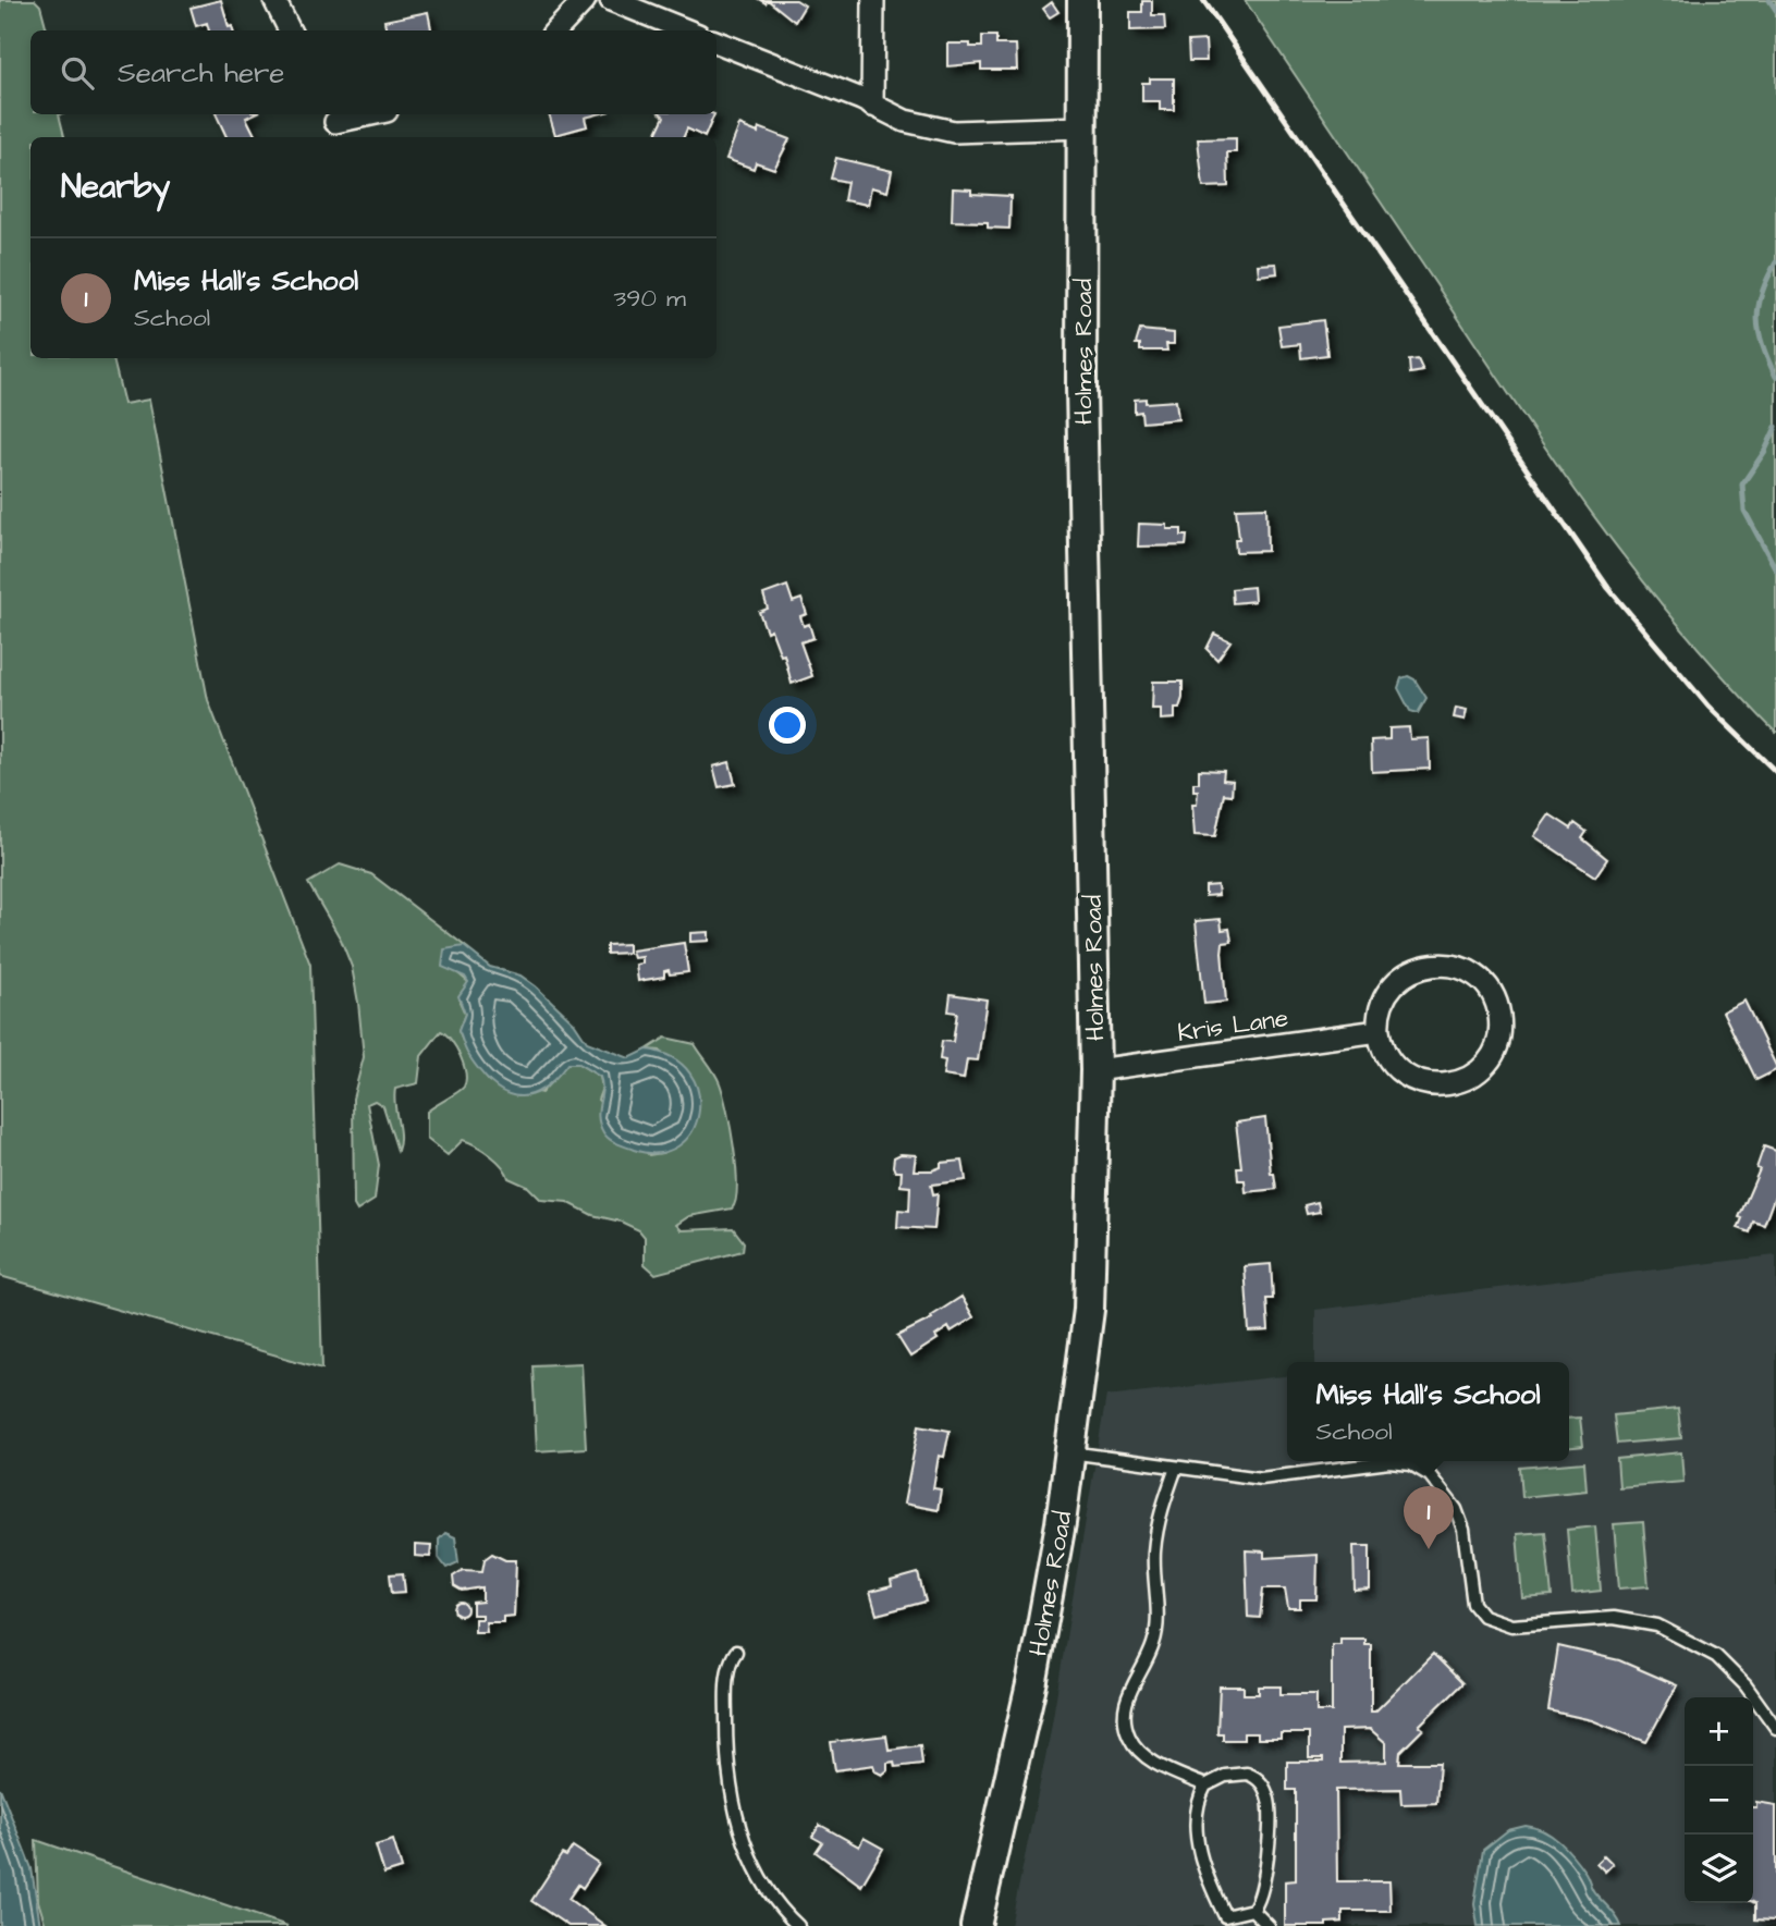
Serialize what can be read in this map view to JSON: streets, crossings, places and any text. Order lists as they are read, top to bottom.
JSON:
{
  "streets": {
    "street": ["Holmes Road", "Kris Lane"]
  },
  "crossings": [
    ["Holmes Road", "Kris Lane"]
  ],
  "page": {
    "search": "Search here",
    "heading": "Nearby",
    "list": [
      {
        "mark": "1",
        "name": "Miss Hall's School",
        "note": "School",
        "value": "390 m"
      }
    ],
    "popup": ["Miss Hall's School", "School"],
    "pins": "1",
    "map_buttons": ["+", "−"]
  }
}
